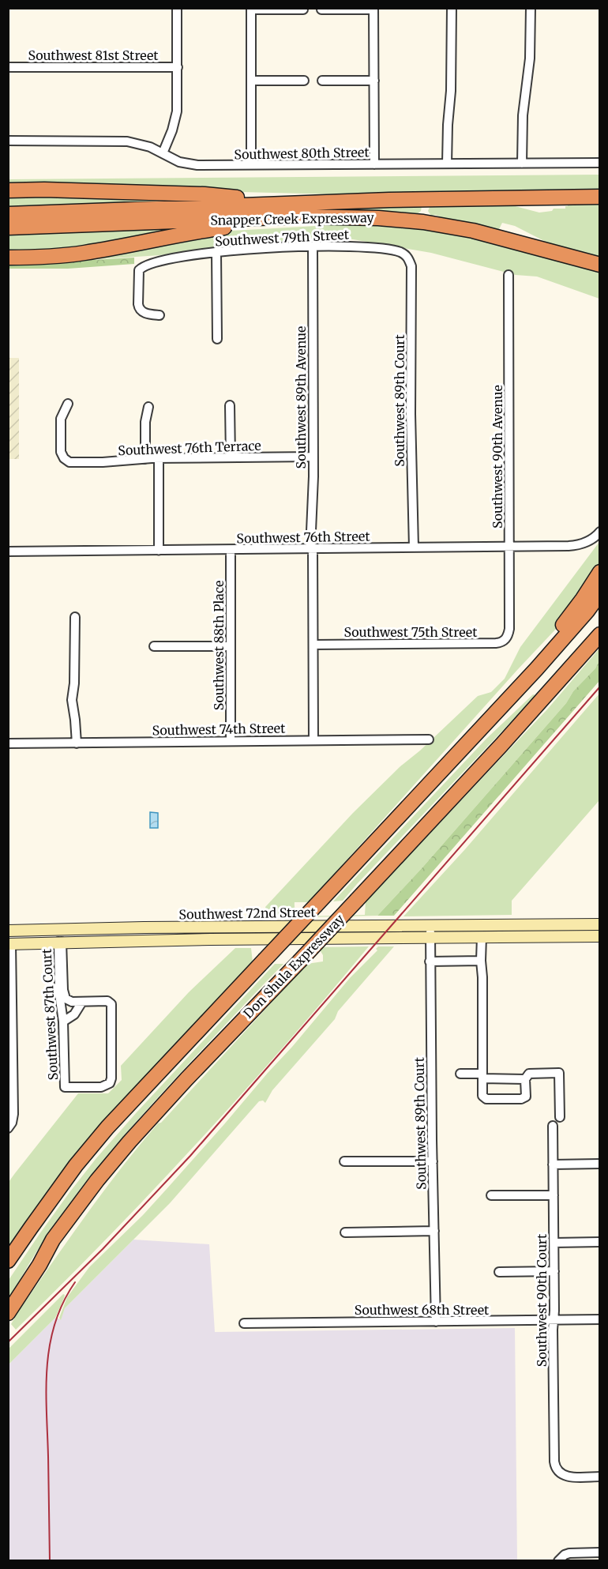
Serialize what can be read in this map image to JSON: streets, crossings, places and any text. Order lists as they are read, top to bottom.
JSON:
{
  "streets": {
    "highway": ["Snapper Creek Expressway", "Don Shula Expressway"],
    "main road": ["Southwest 72nd Street"],
    "street": [
      "Southwest 81st Street",
      "Southwest 80th Street",
      "Southwest 79th Street",
      "Southwest 89th Avenue",
      "Southwest 89th Court",
      "Southwest 76th Terrace",
      "Southwest 90th Avenue",
      "Southwest 76th Street",
      "Southwest 75th Street",
      "Southwest 88th Place",
      "Southwest 74th Street",
      "Southwest 87th Court",
      "Southwest 90th Court",
      "Southwest 68th Street"
    ]
  },
  "crossings": [
    ["Southwest 79th Street", "Southwest 89th Avenue"],
    ["Southwest 79th Street", "Southwest 89th Court"],
    ["Southwest 89th Avenue", "Southwest 76th Terrace"],
    ["Southwest 89th Avenue", "Southwest 76th Street"],
    ["Southwest 89th Avenue", "Southwest 75th Street"],
    ["Southwest 89th Avenue", "Southwest 74th Street"],
    ["Southwest 89th Court", "Southwest 76th Street"],
    ["Southwest 89th Court", "Southwest 72nd Street"],
    ["Southwest 89th Court", "Southwest 68th Street"],
    ["Southwest 90th Avenue", "Southwest 76th Street"],
    ["Southwest 90th Avenue", "Southwest 75th Street"],
    ["Southwest 76th Street", "Southwest 88th Place"],
    ["Southwest 88th Place", "Southwest 74th Street"],
    ["Southwest 72nd Street", "Southwest 87th Court"],
    ["Southwest 90th Court", "Southwest 68th Street"]
  ]
}
